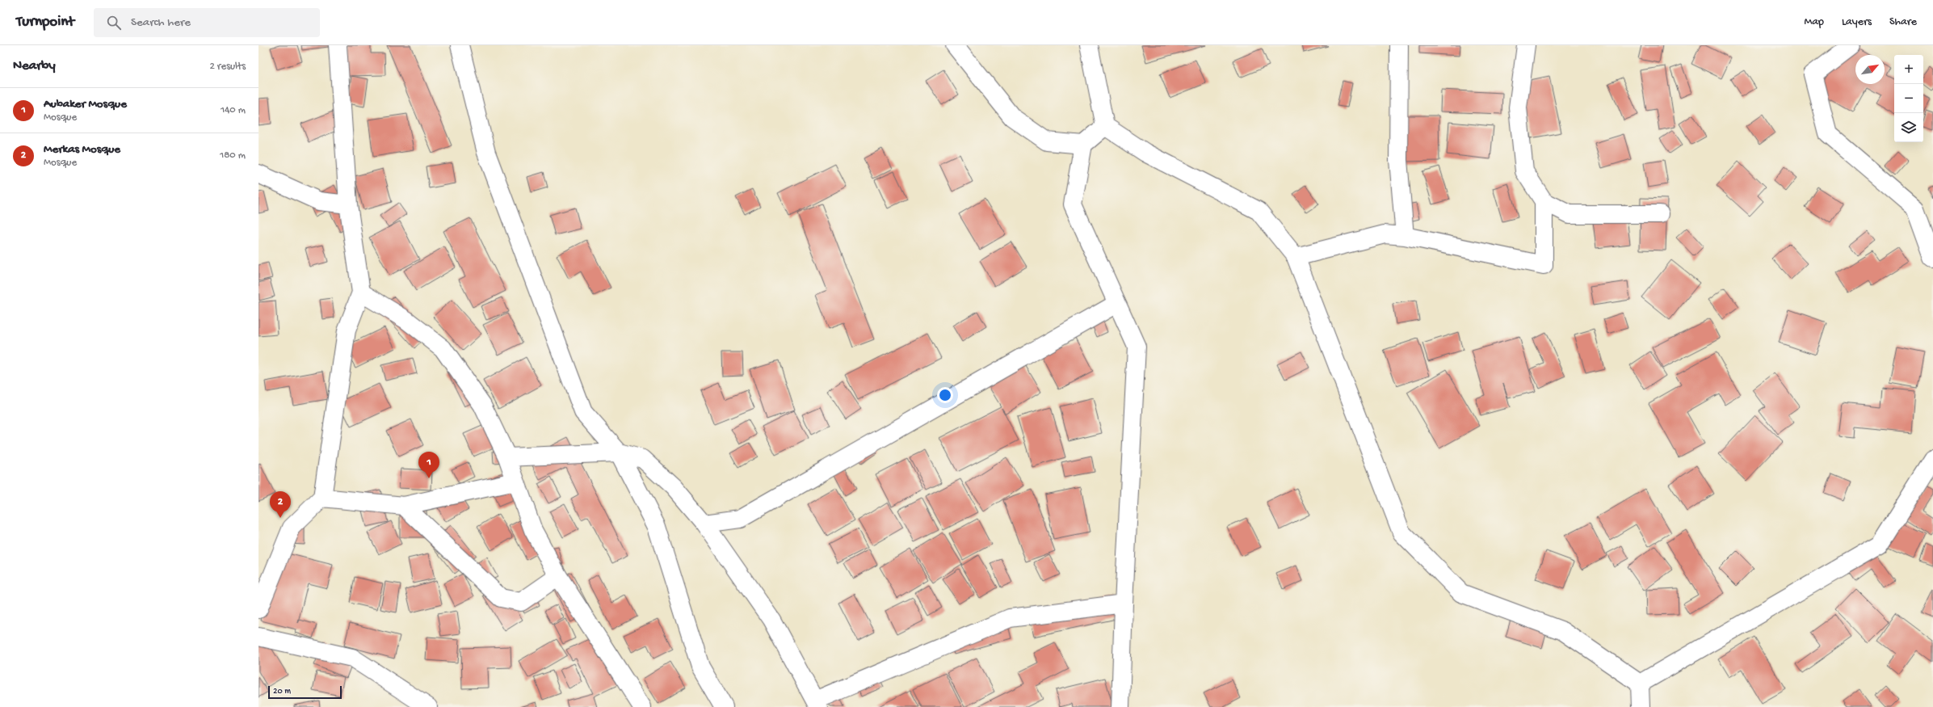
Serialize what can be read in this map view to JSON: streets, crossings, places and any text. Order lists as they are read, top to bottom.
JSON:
{
  "scale_bar": "20 m",
  "north": "top right",
  "page": {
    "header": "Turnpoint",
    "search": "Search here",
    "nav": ["Map", "Layers", "Share"],
    "heading": ["Nearby", "2 results"],
    "map_buttons": ["+", "−"],
    "list": [
      {
        "mark": "1",
        "name": "Aubaker Mosque",
        "note": "Mosque",
        "value": "140 m"
      },
      {
        "mark": "2",
        "name": "Merkas Mosque",
        "note": "Mosque",
        "value": "180 m"
      }
    ],
    "pins": ["1", "2"],
    "scale": "20 m"
  }
}
